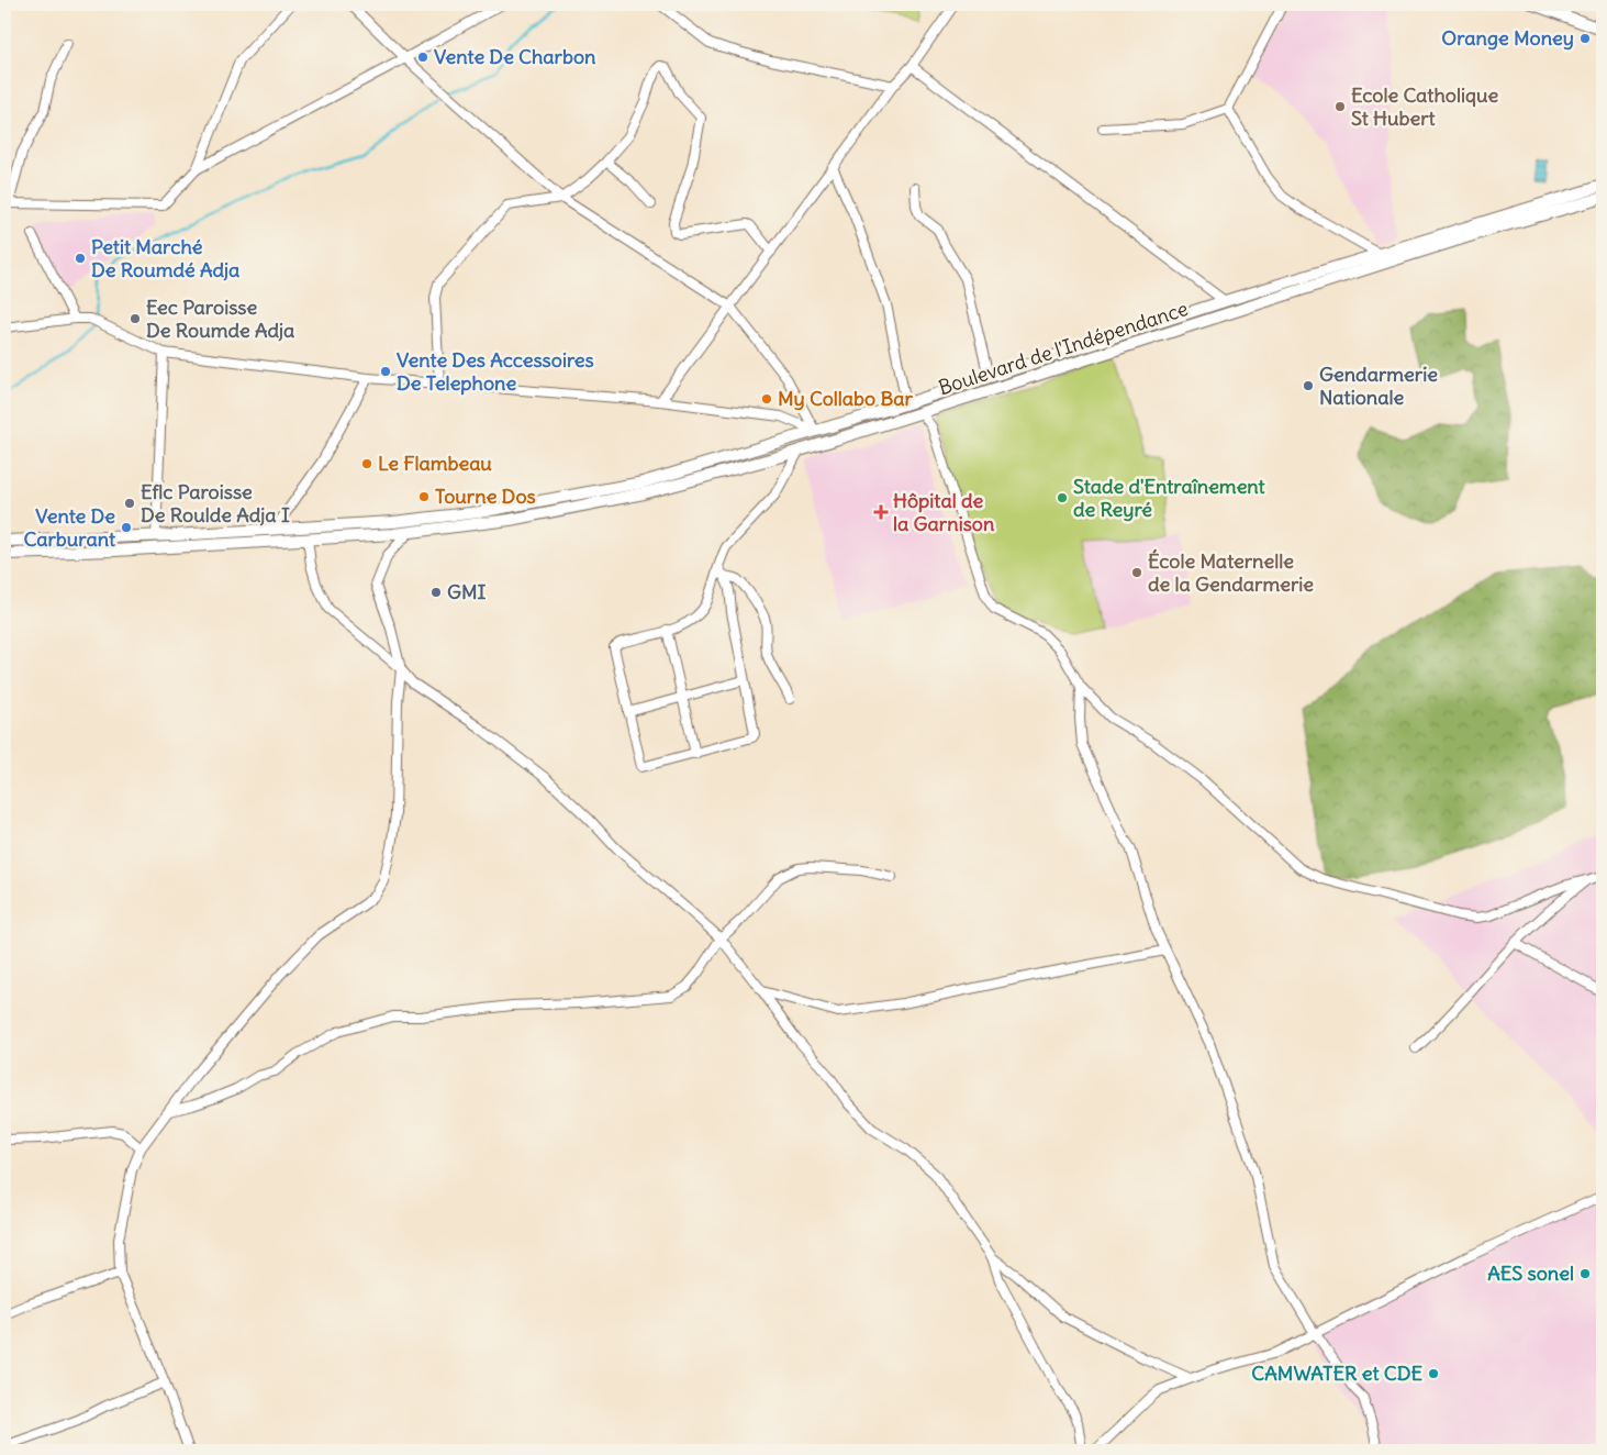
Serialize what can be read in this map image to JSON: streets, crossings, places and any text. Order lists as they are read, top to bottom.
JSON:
{
  "streets": {
    "main road": ["Boulevard de l'Indépendance"]
  },
  "places": {
    "other": [
      "Orange Money",
      "Vente De Charbon",
      "Ecole Catholique St Hubert",
      "Petit Marché De Roumdé Adja",
      "Eec Paroisse De Roumde Adja",
      "Vente Des Accessoires De Telephone",
      "Gendarmerie Nationale",
      "My Collabo Bar",
      "Le Flambeau",
      "Tourne Dos",
      "Stade d'Entraînement de Reyré",
      "Eflc Paroisse De Roulde Adja I",
      "Vente De Carburant",
      "École Maternelle de la Gendarmerie",
      "GMI",
      "AES sonel",
      "CAMWATER et CDE"
    ],
    "health": ["Hôpital de la Garnison"]
  }
}
